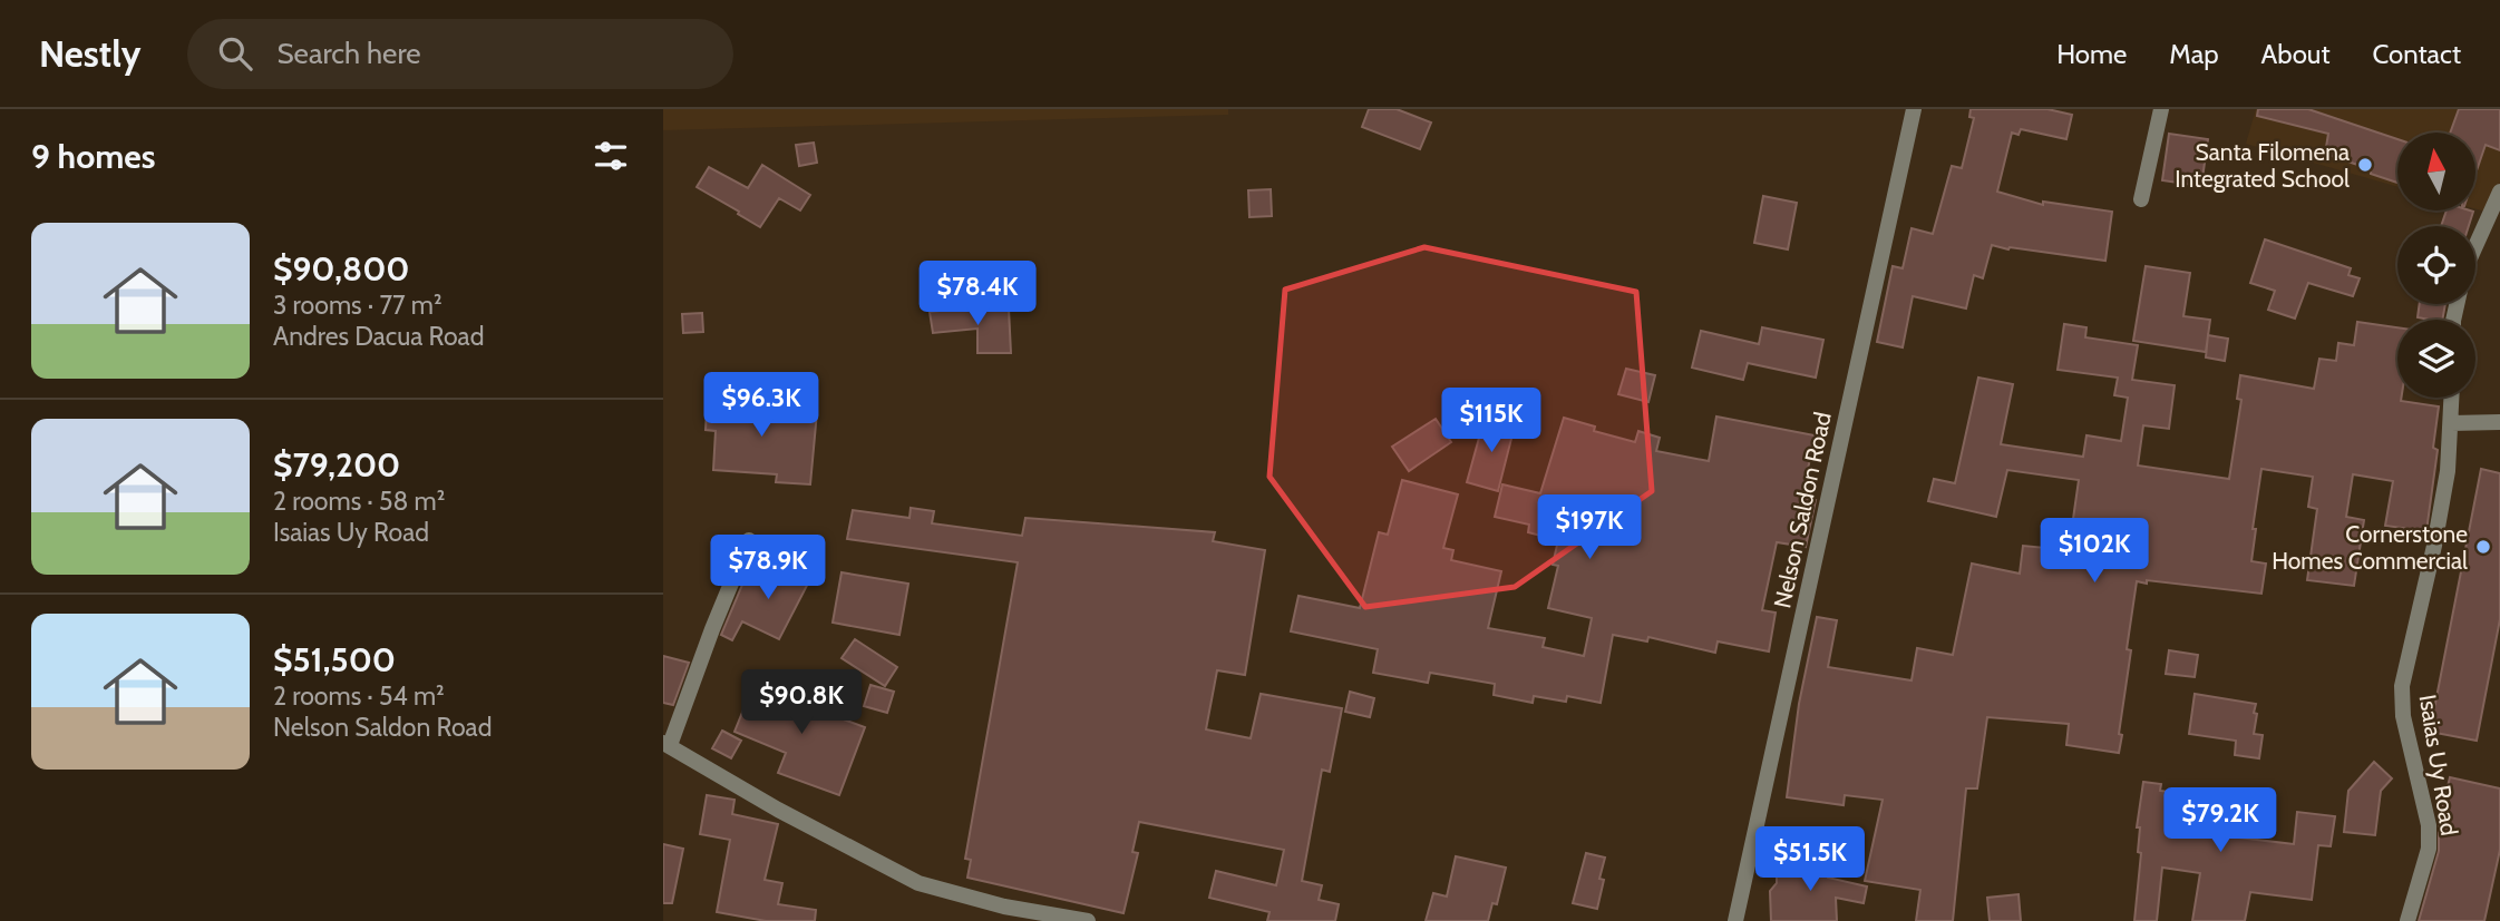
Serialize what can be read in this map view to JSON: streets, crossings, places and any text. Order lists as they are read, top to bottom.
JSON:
{
  "streets": {
    "street": ["Nelson Saldon Road", "Isaias Uy Road"]
  },
  "places": ["Santa Filomena Integrated School", "Cornerstone Homes Commercial"],
  "north": "top",
  "page": {
    "header": "Nestly",
    "search": "Search here",
    "nav": [
      "Home",
      "Map",
      "About",
      "Contact"
    ],
    "heading": "9 homes",
    "list": [
      {
        "name": "$90,800",
        "note": "3 rooms · 77 m² · Andres Dacua Road"
      },
      {
        "name": "$79,200",
        "note": "2 rooms · 58 m² · Isaias Uy Road"
      },
      {
        "name": "$51,500",
        "note": "2 rooms · 54 m² · Nelson Saldon Road"
      }
    ],
    "price": [
      "$78.4K",
      "$96.3K",
      "$115K",
      "$197K",
      "$102K",
      "$78.9K",
      "$90.8K",
      "$79.2K",
      "$51.5K"
    ]
  }
}
